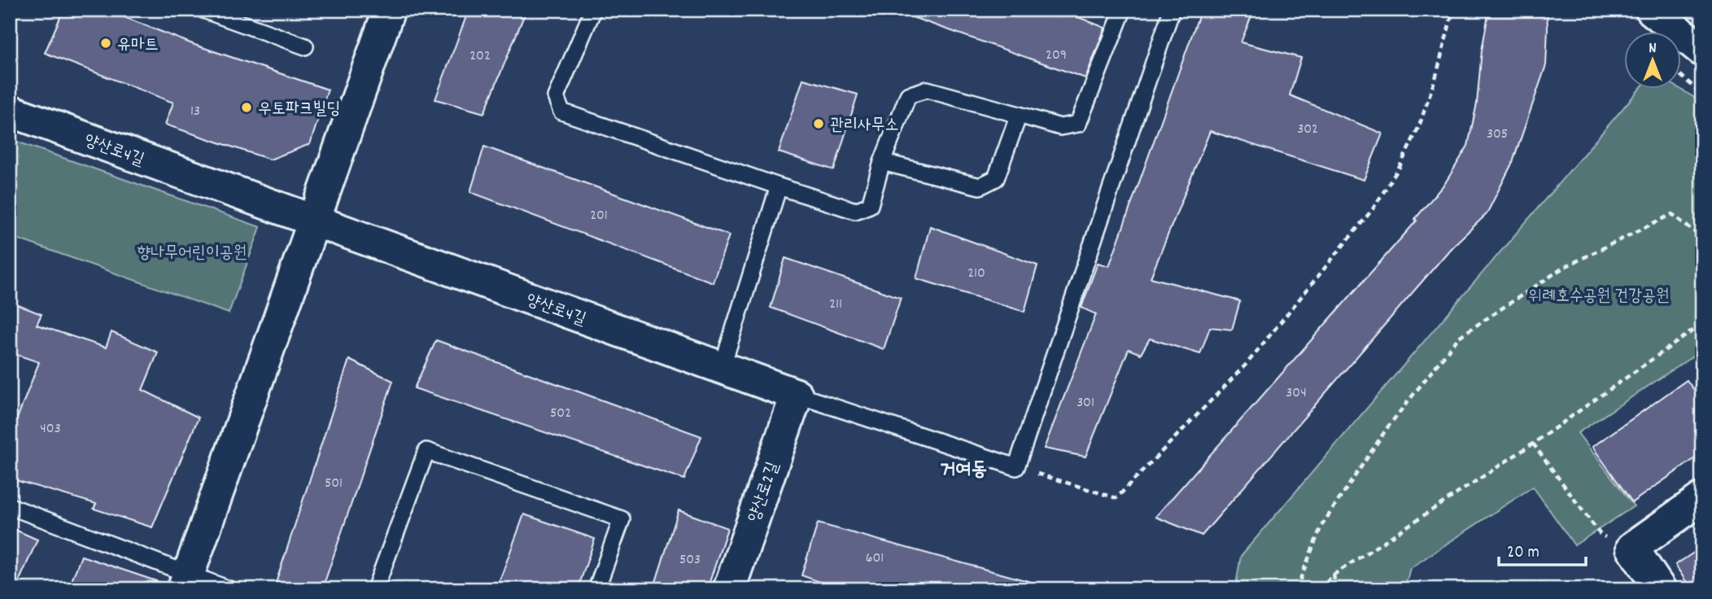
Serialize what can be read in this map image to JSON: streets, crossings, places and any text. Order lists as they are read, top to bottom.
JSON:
{
  "streets": {
    "street": ["양산로4길", "양산로2길"]
  },
  "crossings": [
    ["양산로4길", "양산로2길"]
  ],
  "districts": ["거여동"],
  "parks": ["향나무어린이공원", "위례호수공원 건강공원"],
  "places": ["유마트", "우토파크빌딩", "관리사무소"],
  "house_numbers": [
    "209",
    "202",
    "13",
    "302",
    "305",
    "201",
    "210",
    "211",
    "304",
    "301",
    "502",
    "403",
    "501",
    "601",
    "503"
  ],
  "scale_bar": "20 m",
  "north": "top"
}
